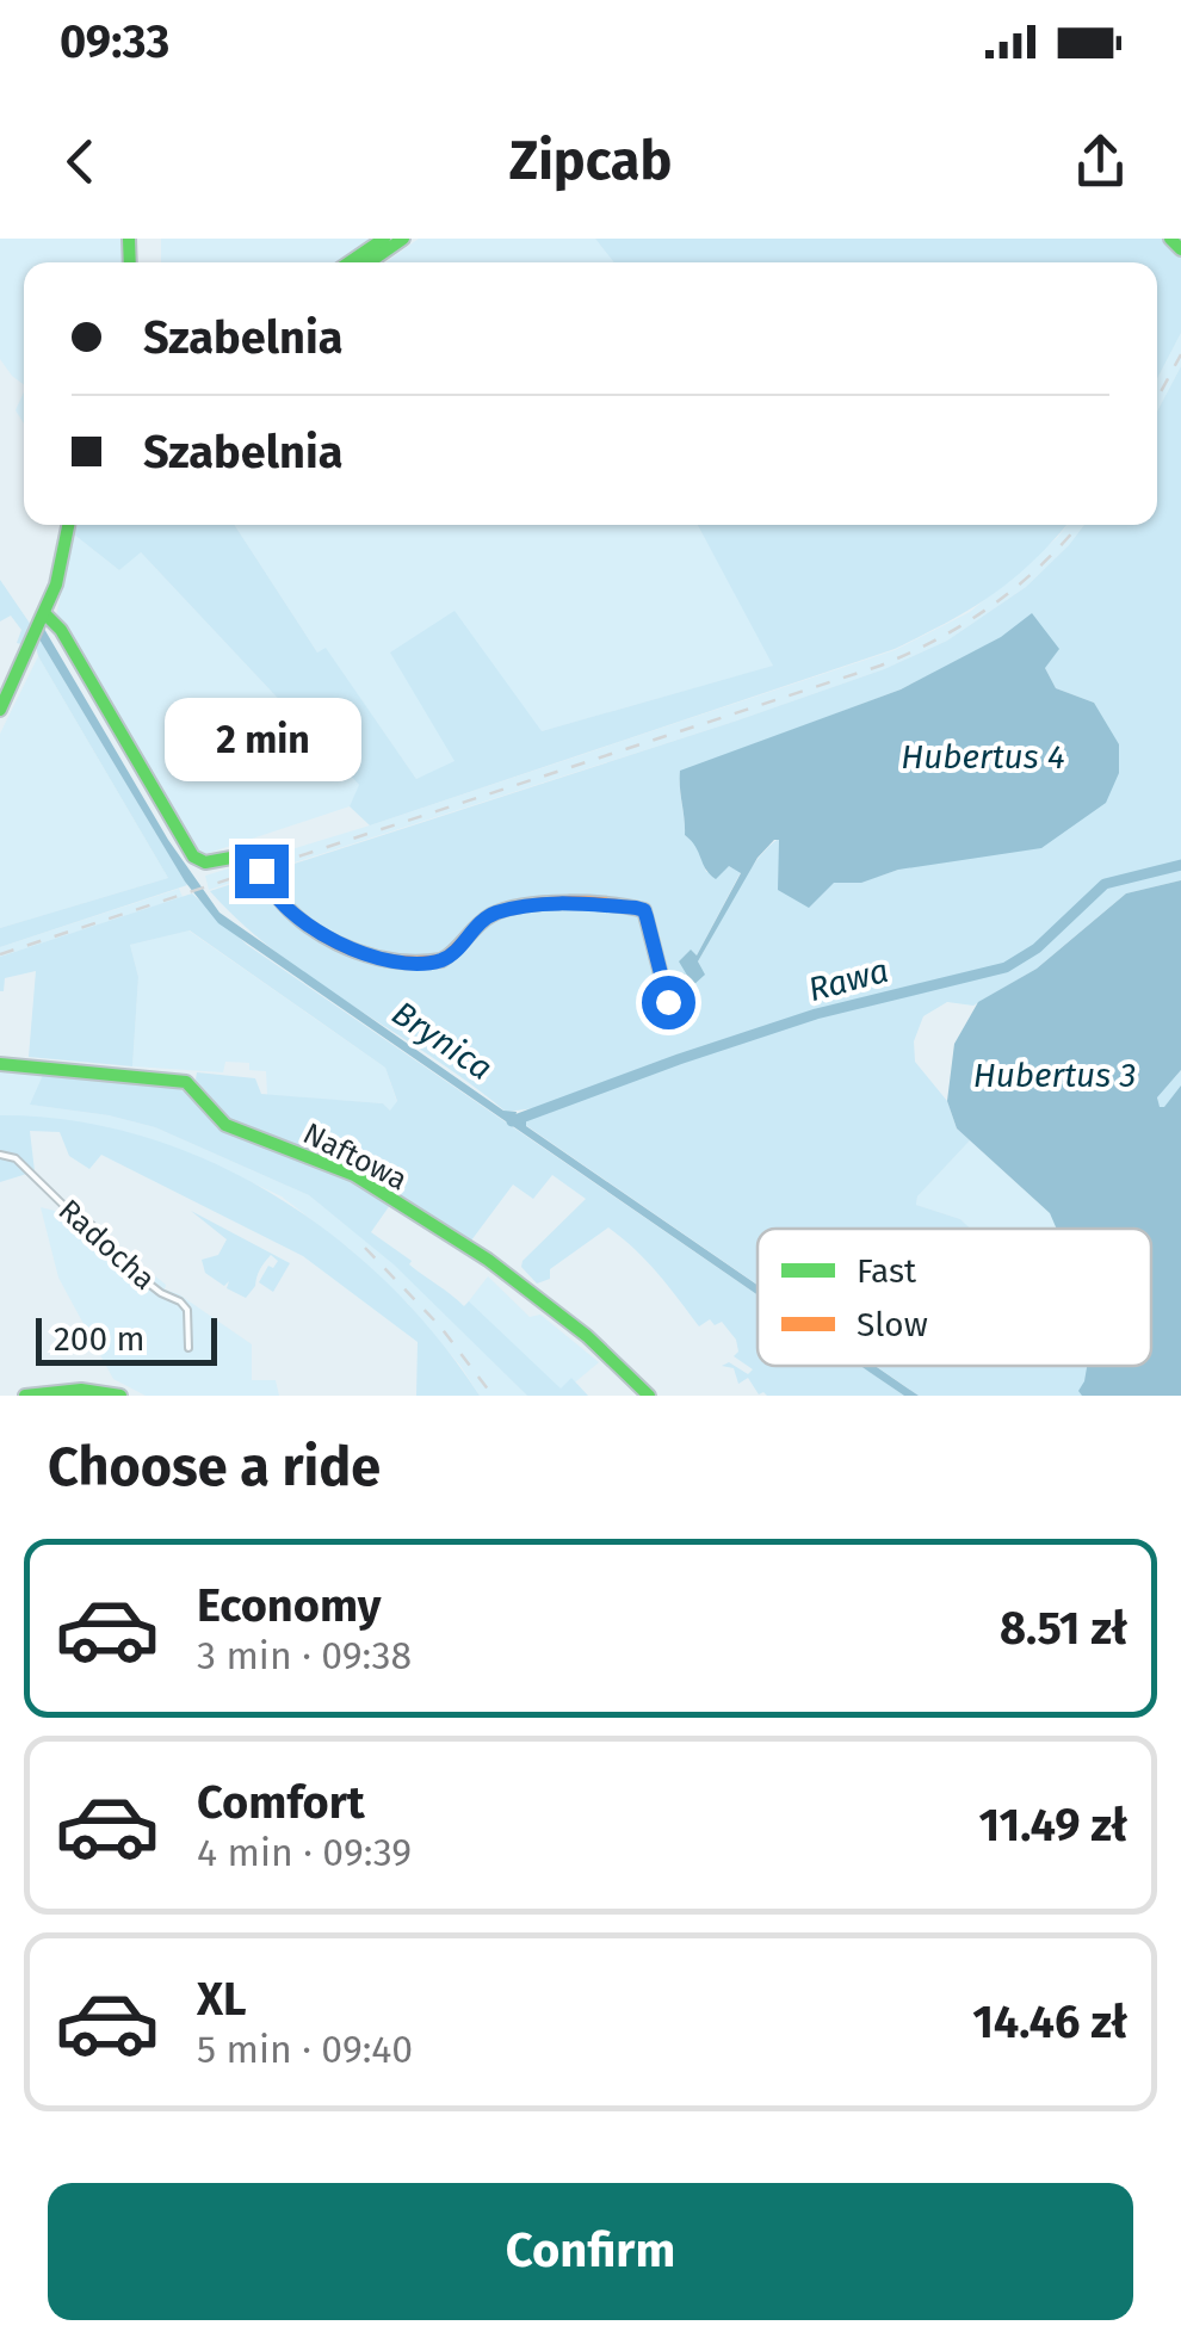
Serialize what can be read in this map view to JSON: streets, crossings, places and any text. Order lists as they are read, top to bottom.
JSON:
{
  "streets": {
    "street": ["Naftowa", "Radocha"]
  },
  "water": [
    "Hubertus 4",
    "Rawa",
    "Brynica",
    "Hubertus 3"
  ],
  "legend": ["Fast", "Slow"],
  "scale_bar": "200 m",
  "page": {
    "status": "09:33",
    "header": "Zipcab",
    "banner": ["Szabelnia", "Szabelnia"],
    "bubble": "2 min",
    "scale": "200 m",
    "heading": "Choose a ride",
    "list": [
      {
        "name": "Economy",
        "note": "3 min · 09:38",
        "value": "8.51 zł"
      },
      {
        "name": "Comfort",
        "note": "4 min · 09:39",
        "value": "11.49 zł"
      },
      {
        "name": "XL",
        "note": "5 min · 09:40",
        "value": "14.46 zł"
      }
    ],
    "buttons": "Confirm"
  }
}
